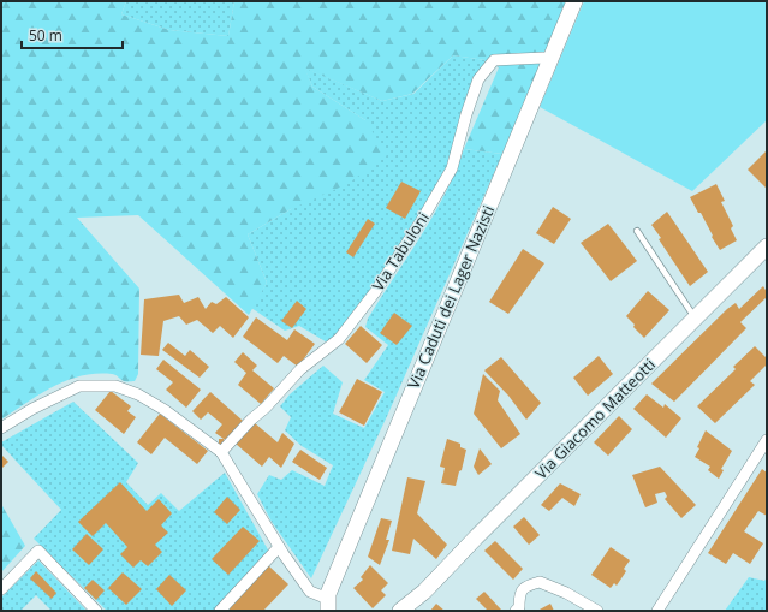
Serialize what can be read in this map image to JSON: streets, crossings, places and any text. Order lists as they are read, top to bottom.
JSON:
{
  "streets": {
    "main road": ["Via Caduti dei Lager Nazisti", "Via Giacomo Matteotti"],
    "street": ["Via Tabuloni"]
  },
  "crossings": [
    ["Via Tabuloni", "Via Caduti dei Lager Nazisti"]
  ],
  "scale_bar": "50 m"
}
